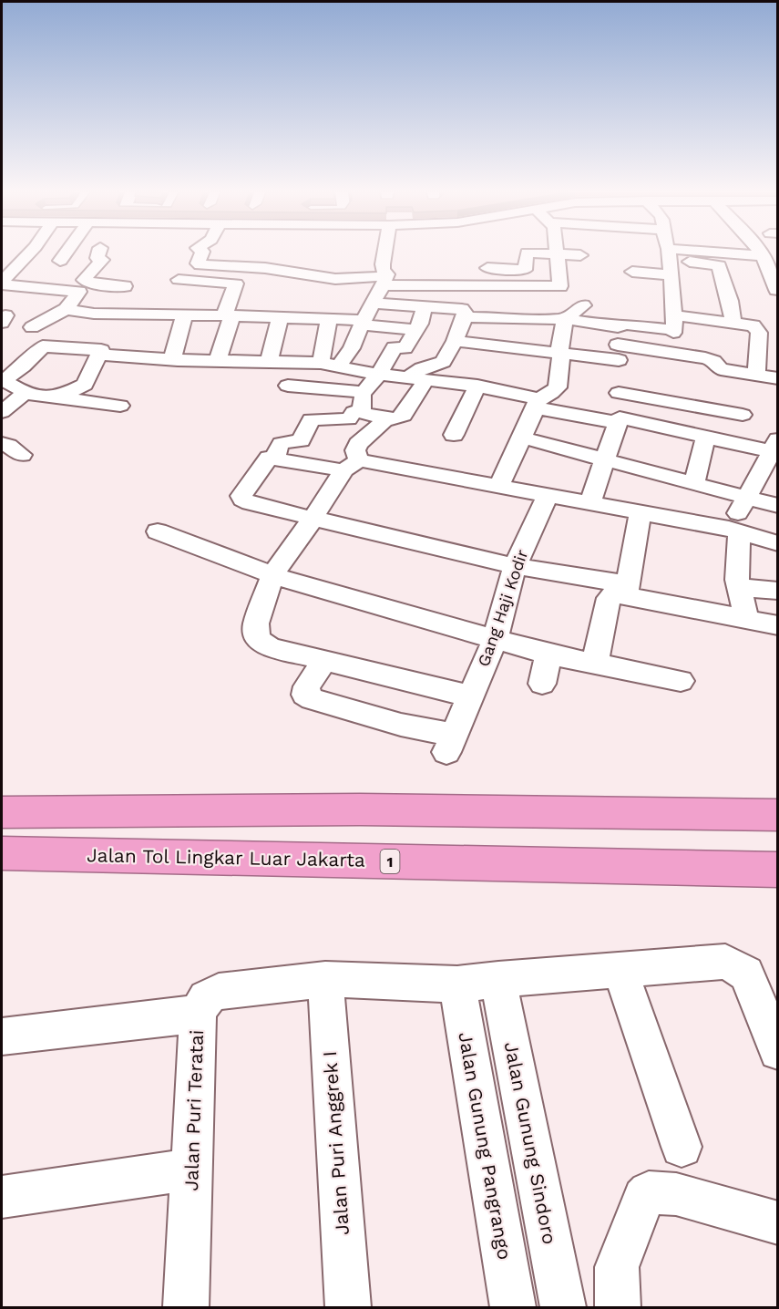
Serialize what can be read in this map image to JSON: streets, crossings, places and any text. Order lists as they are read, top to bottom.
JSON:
{
  "streets": {
    "highway": ["Jalan Tol Lingkar Luar Jakarta", "1"],
    "street": [
      "Gang Haji Kodir",
      "Jalan Puri Teratai",
      "Jalan Puri Anggrek I",
      "Jalan Gunung Sindoro",
      "Jalan Gunung Pangrango"
    ]
  },
  "crossings": [
    ["Jalan Gunung Sindoro", "Jalan Gunung Pangrango"]
  ]
}
